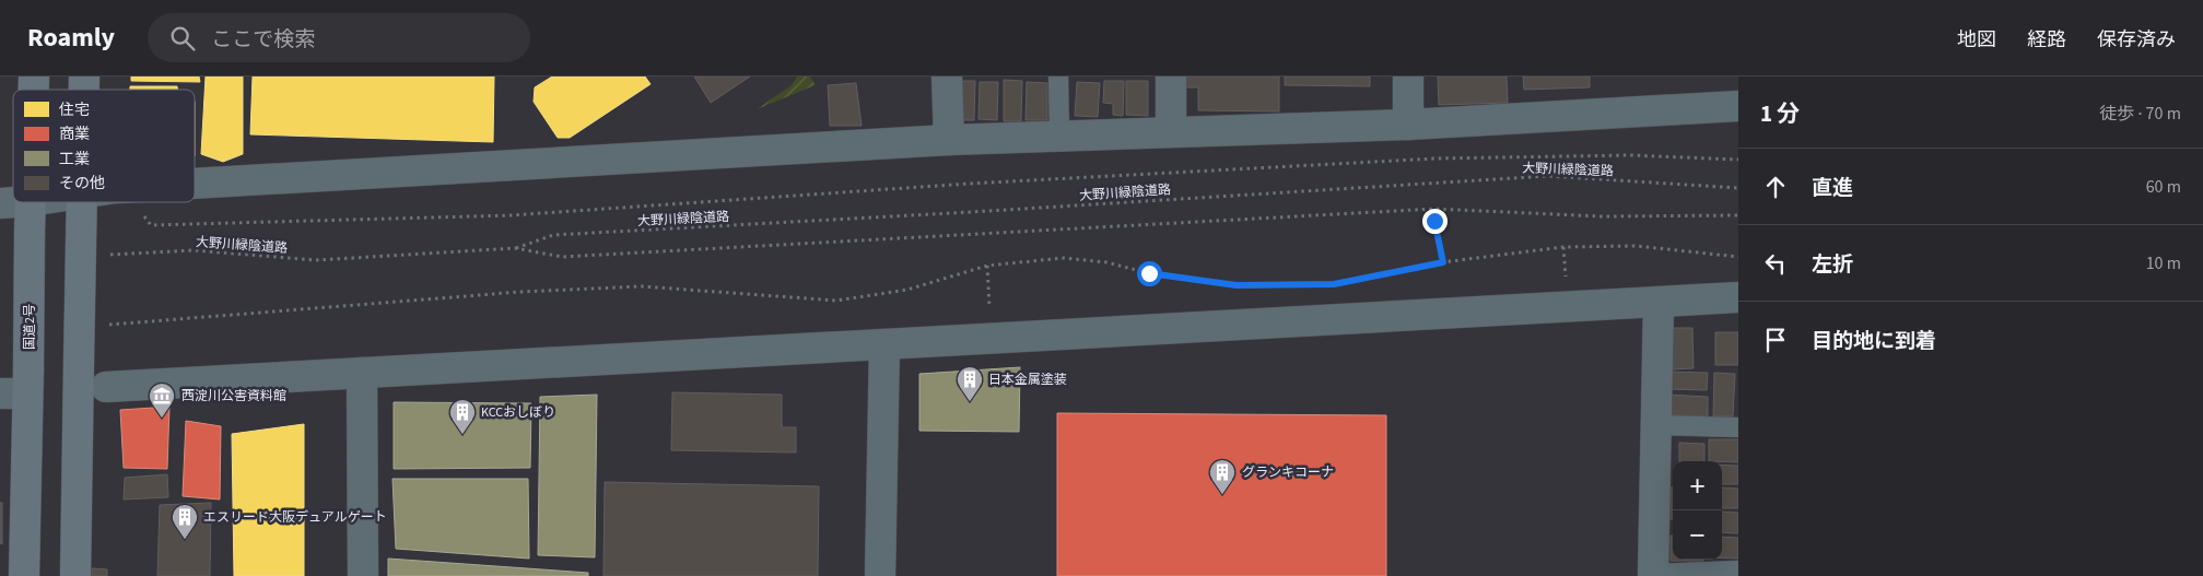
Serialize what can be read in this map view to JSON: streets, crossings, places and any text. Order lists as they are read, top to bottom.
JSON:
{
  "streets": {
    "highway": ["国道2号"],
    "path": ["大野川緑陰道路"]
  },
  "places": {
    "building": [
      "日本金属塗装",
      "KCCおしぼり",
      "グランキコーナ",
      "エスリード大阪デュアルゲート"
    ],
    "museum": ["西淀川公害資料館"]
  },
  "legend": [
    "住宅",
    "商業",
    "工業",
    "その他"
  ],
  "page": {
    "header": "Roamly",
    "search": "ここで検索",
    "nav": ["地図", "経路", "保存済み"],
    "heading": ["1 分", "徒歩 · 70 m"],
    "list": [
      ["直進", "60 m"],
      ["左折", "10 m"],
      "目的地に到着"
    ],
    "map_buttons": ["+", "−"]
  }
}
